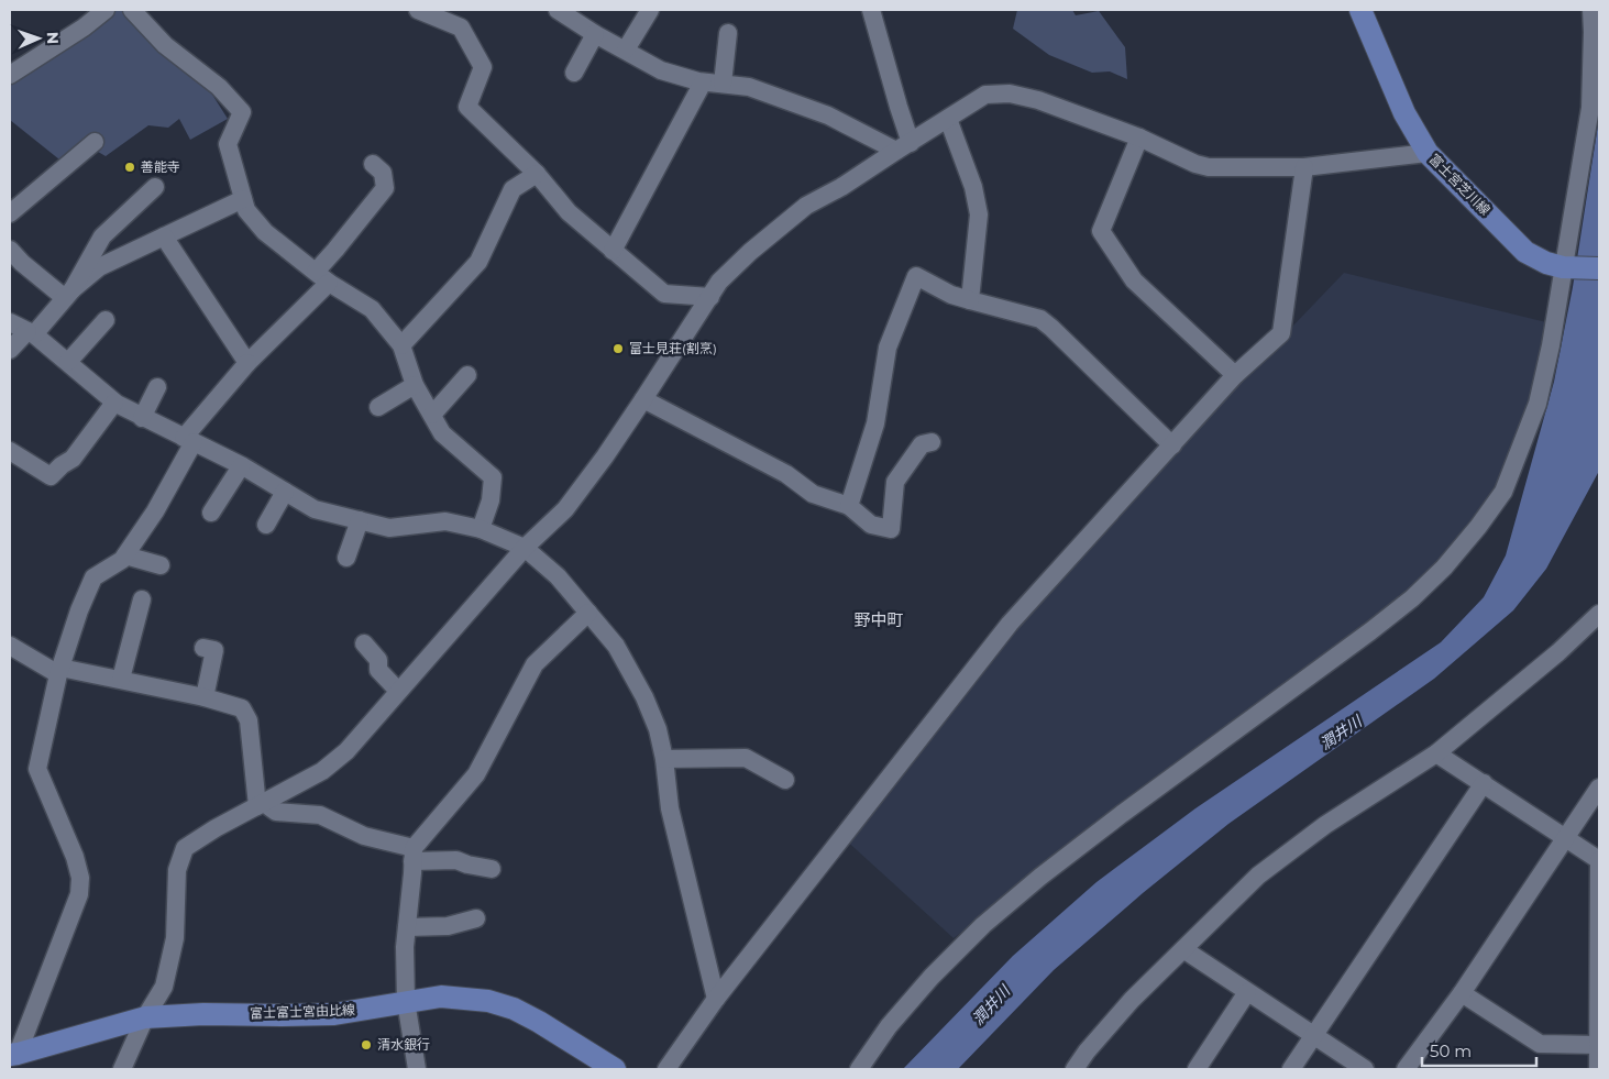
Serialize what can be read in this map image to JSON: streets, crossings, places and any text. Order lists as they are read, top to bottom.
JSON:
{
  "streets": {
    "main road": ["富士宮芝川線", "富士富士宮由比線"]
  },
  "districts": ["野中町"],
  "water": ["潤井川"],
  "places": ["善能寺", "富士見荘(割烹)", "清水銀行"],
  "scale_bar": "50 m",
  "north": "right"
}
